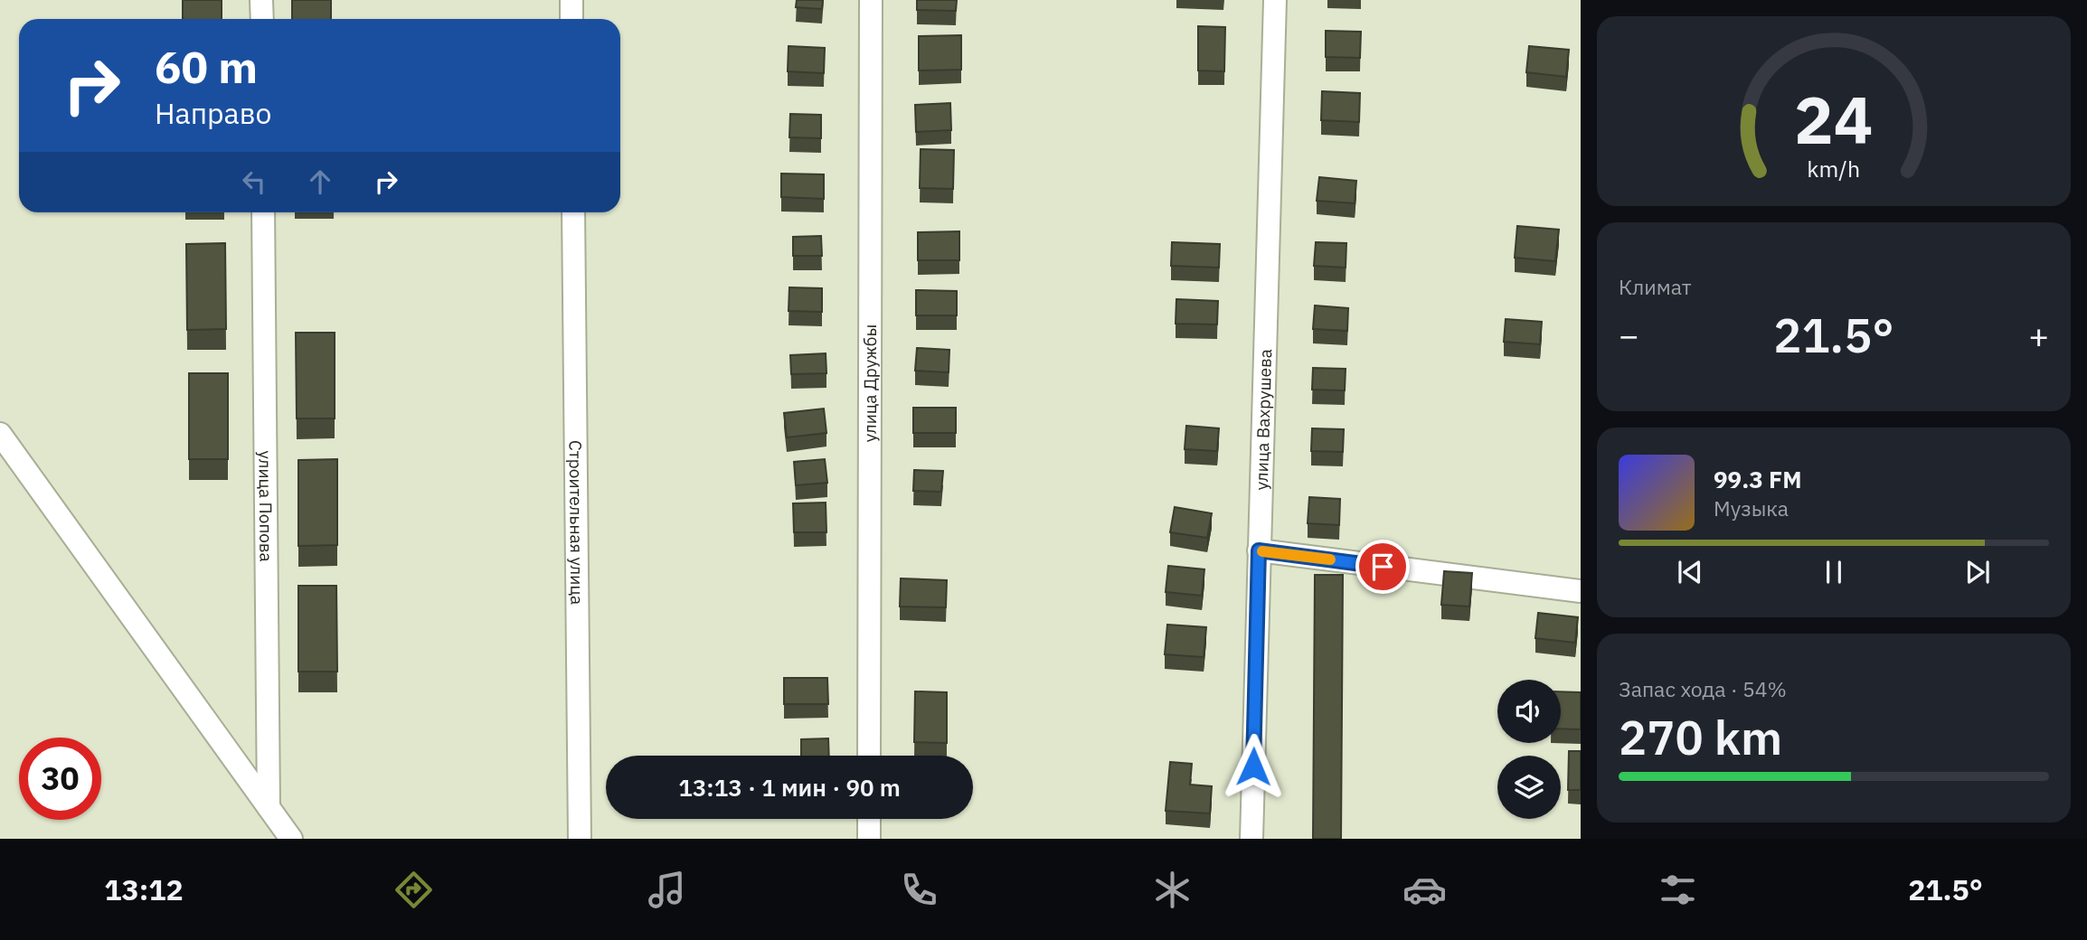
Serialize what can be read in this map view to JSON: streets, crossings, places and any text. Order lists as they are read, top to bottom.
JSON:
{
  "streets": {
    "street": [
      "улица Дружбы",
      "улица Вахрушева",
      "улица Попова",
      "Строительная улица"
    ]
  },
  "page": {
    "turn": ["60 m", "Направо"],
    "tile": [
      "Климат",
      ["Запас хода · 54%", "270 km"]
    ],
    "heat": ["−", "21.5°", "+"],
    "song": ["99.3 FM", "Музыка"],
    "limit": "30",
    "trip": "13:13 · 1 мин · 90 m",
    "tabs": ["13:12", "21.5°"],
    "gauge": ["24", "km/h"]
  }
}
